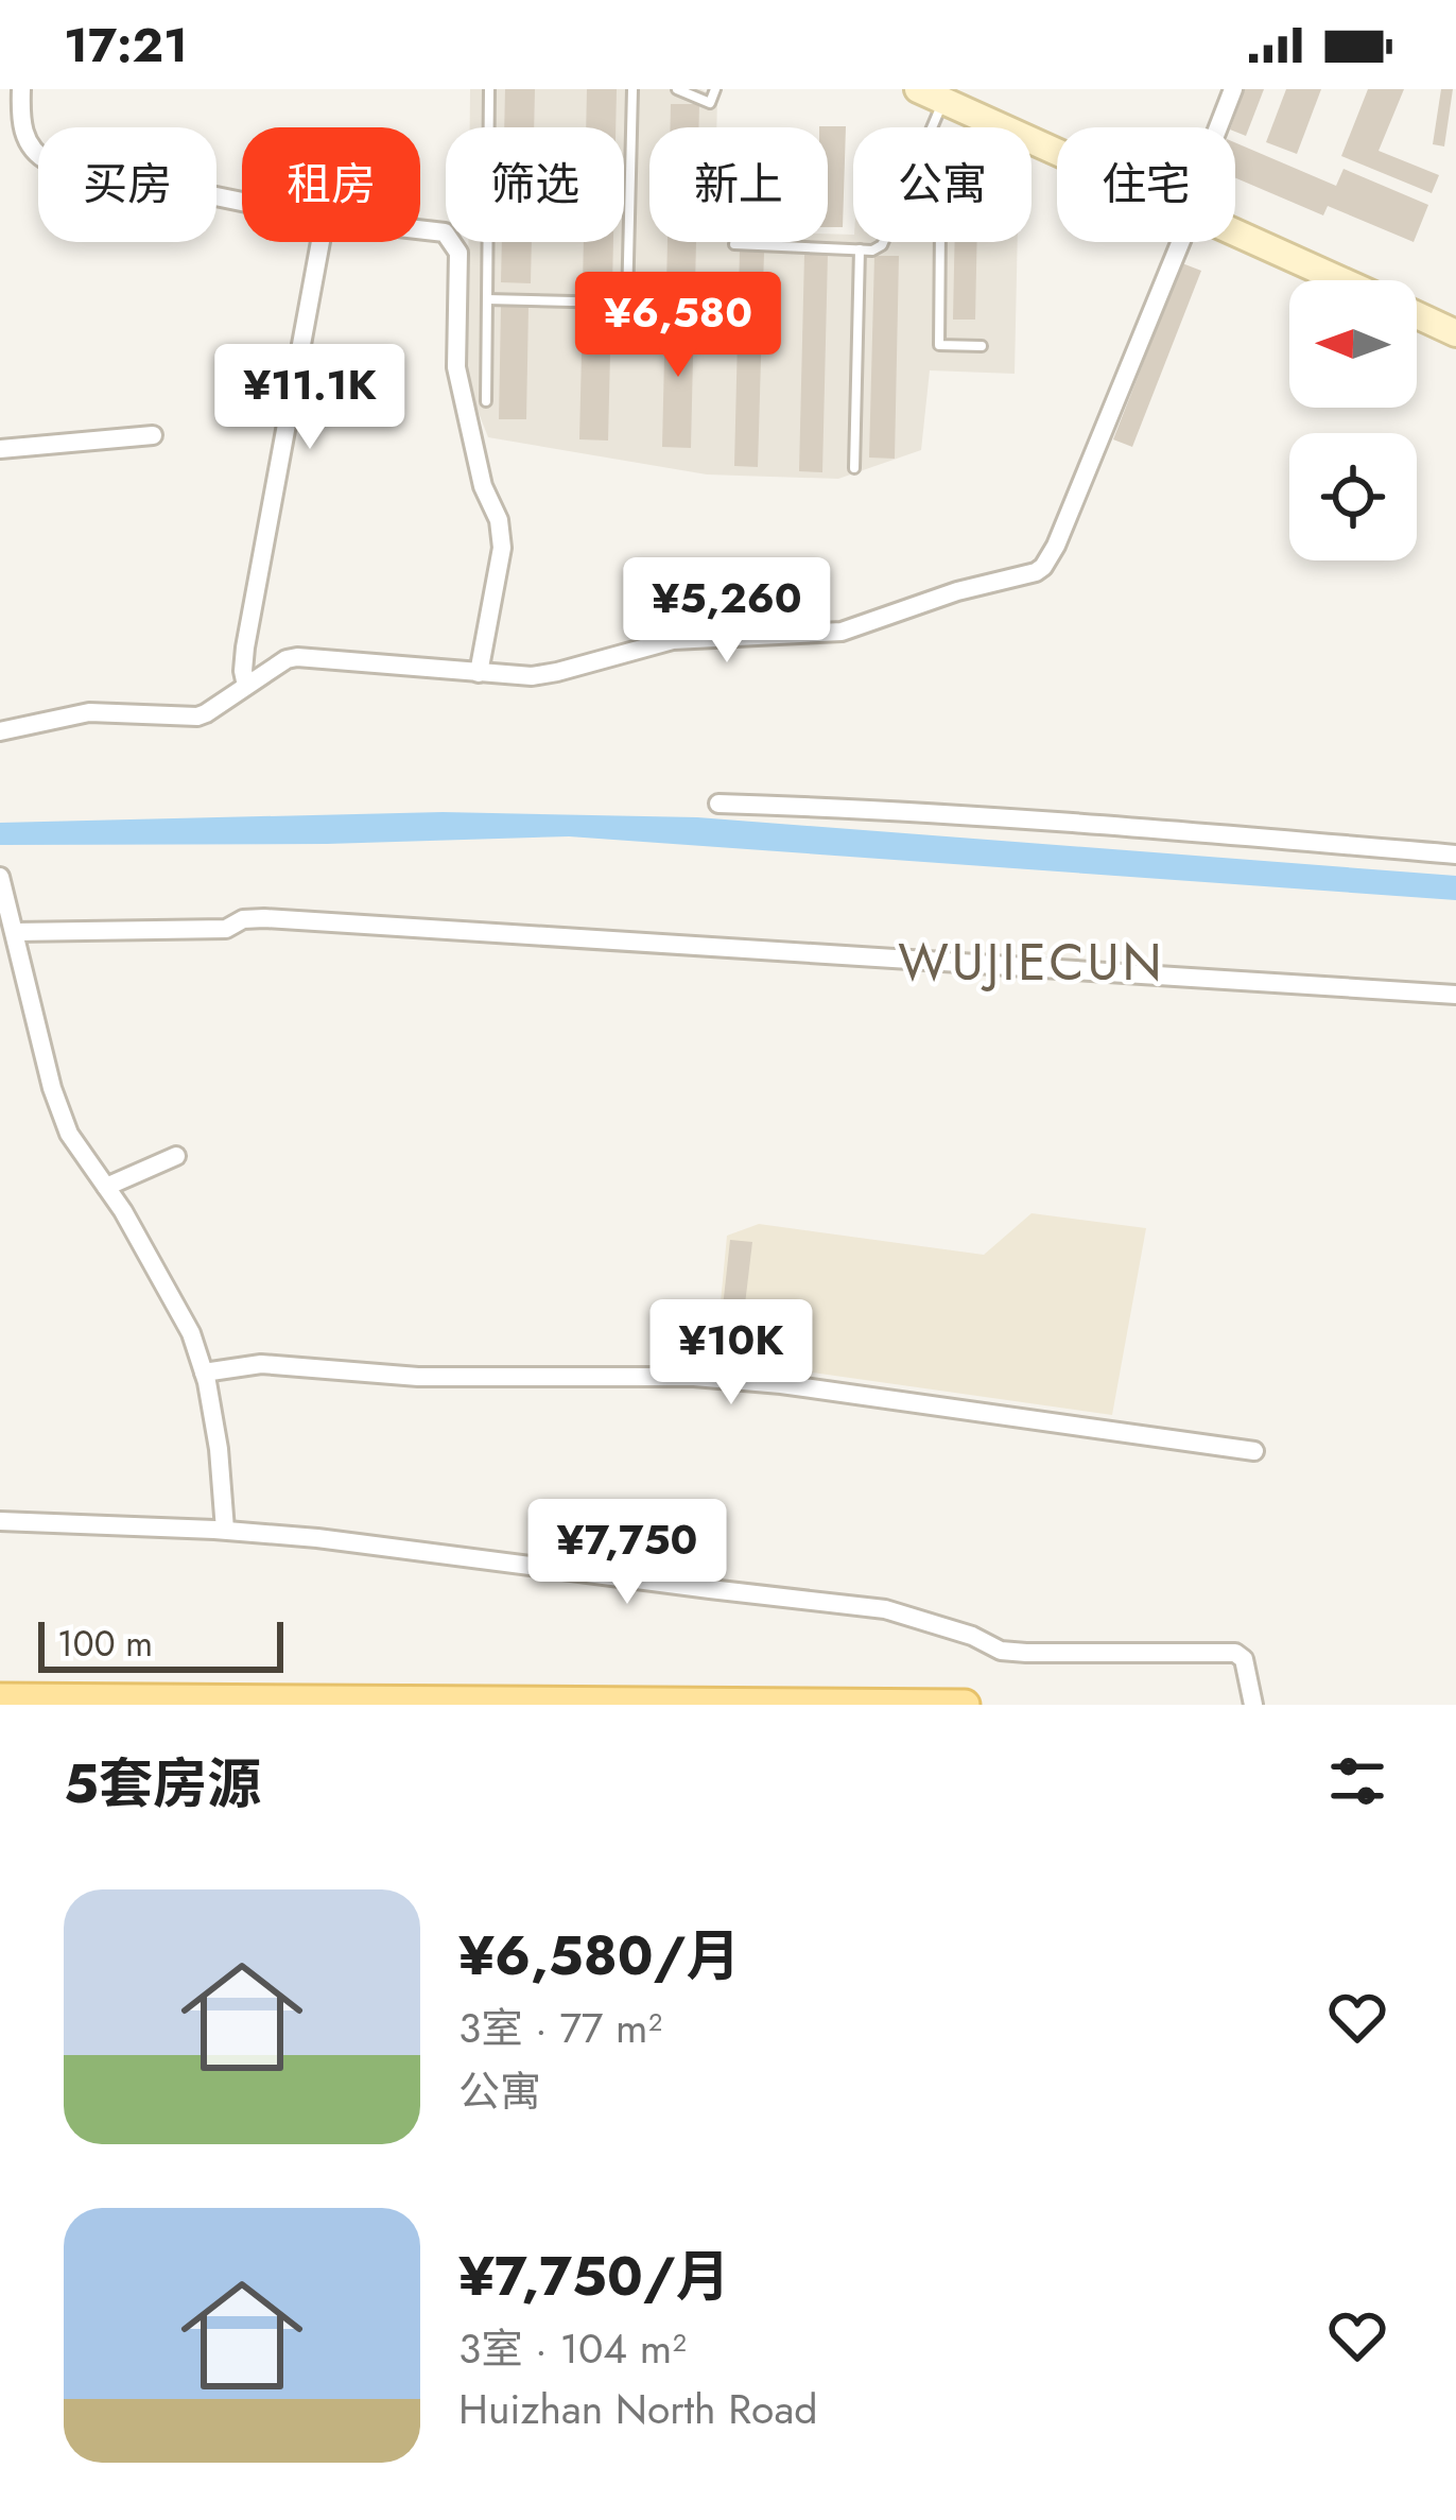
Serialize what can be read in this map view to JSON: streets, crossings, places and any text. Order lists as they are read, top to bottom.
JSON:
{
  "districts": ["WUJIECUN"],
  "scale_bar": "100 m",
  "north": "left",
  "page": {
    "status": "17:21",
    "chip": [
      "买房",
      "租房",
      "筛选",
      "新上",
      "公寓",
      "住宅"
    ],
    "price": [
      "¥6,580",
      "¥11.1K",
      "¥5,260",
      "¥10K",
      "¥7,750"
    ],
    "scale": "100 m",
    "heading": "5套房源",
    "list": [
      {
        "name": "¥6,580/月",
        "note": "3室 · 77 m² · 公寓"
      },
      {
        "name": "¥7,750/月",
        "note": "3室 · 104 m² · Huizhan North Road"
      }
    ]
  }
}
